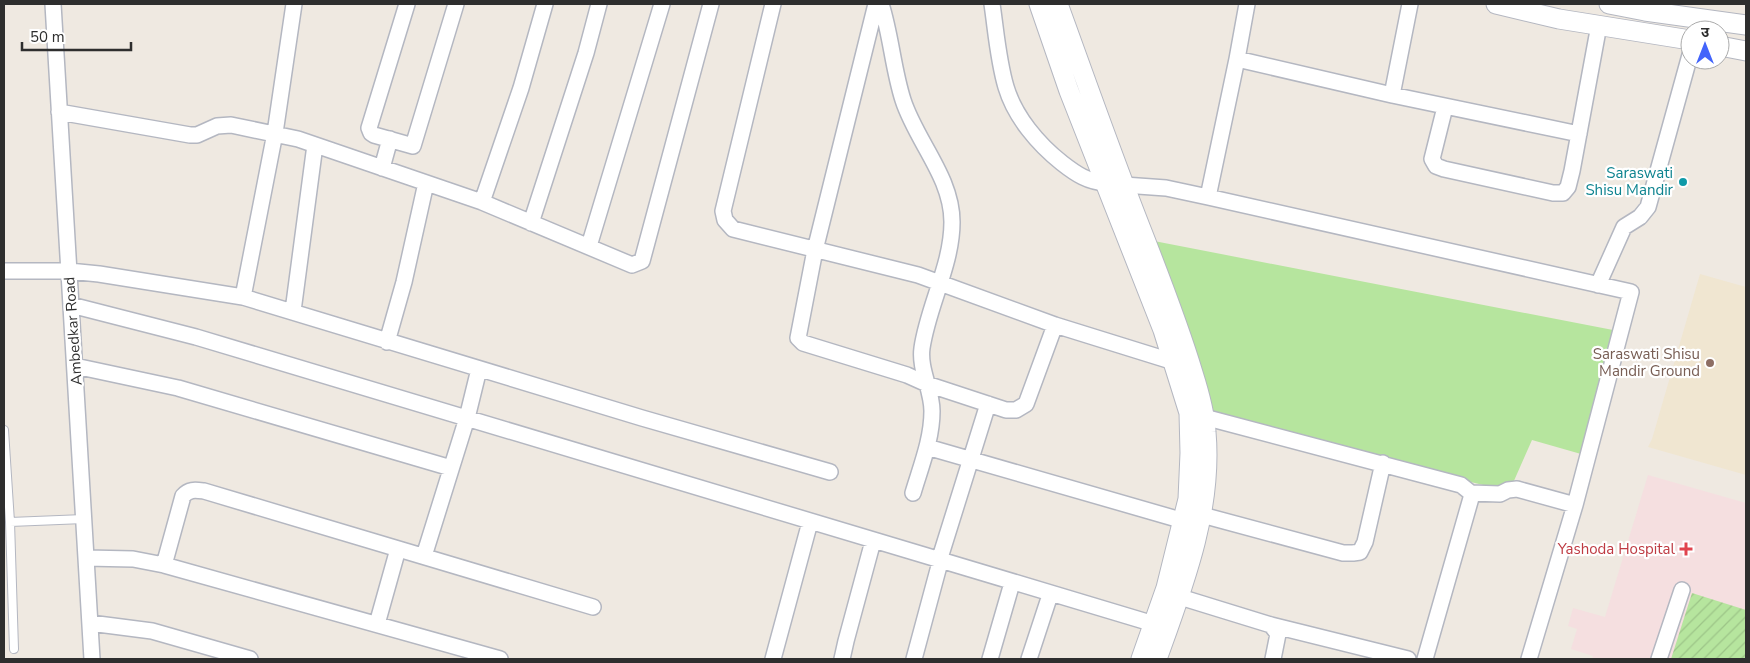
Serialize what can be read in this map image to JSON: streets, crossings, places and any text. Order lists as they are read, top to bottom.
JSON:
{
  "streets": {
    "street": ["Ambedkar Road"]
  },
  "places": {
    "other": ["Saraswati Shisu Mandir", "Saraswati Shisu Mandir Ground"],
    "health": ["Yashoda Hospital"]
  },
  "scale_bar": "50 m",
  "north": "top"
}
